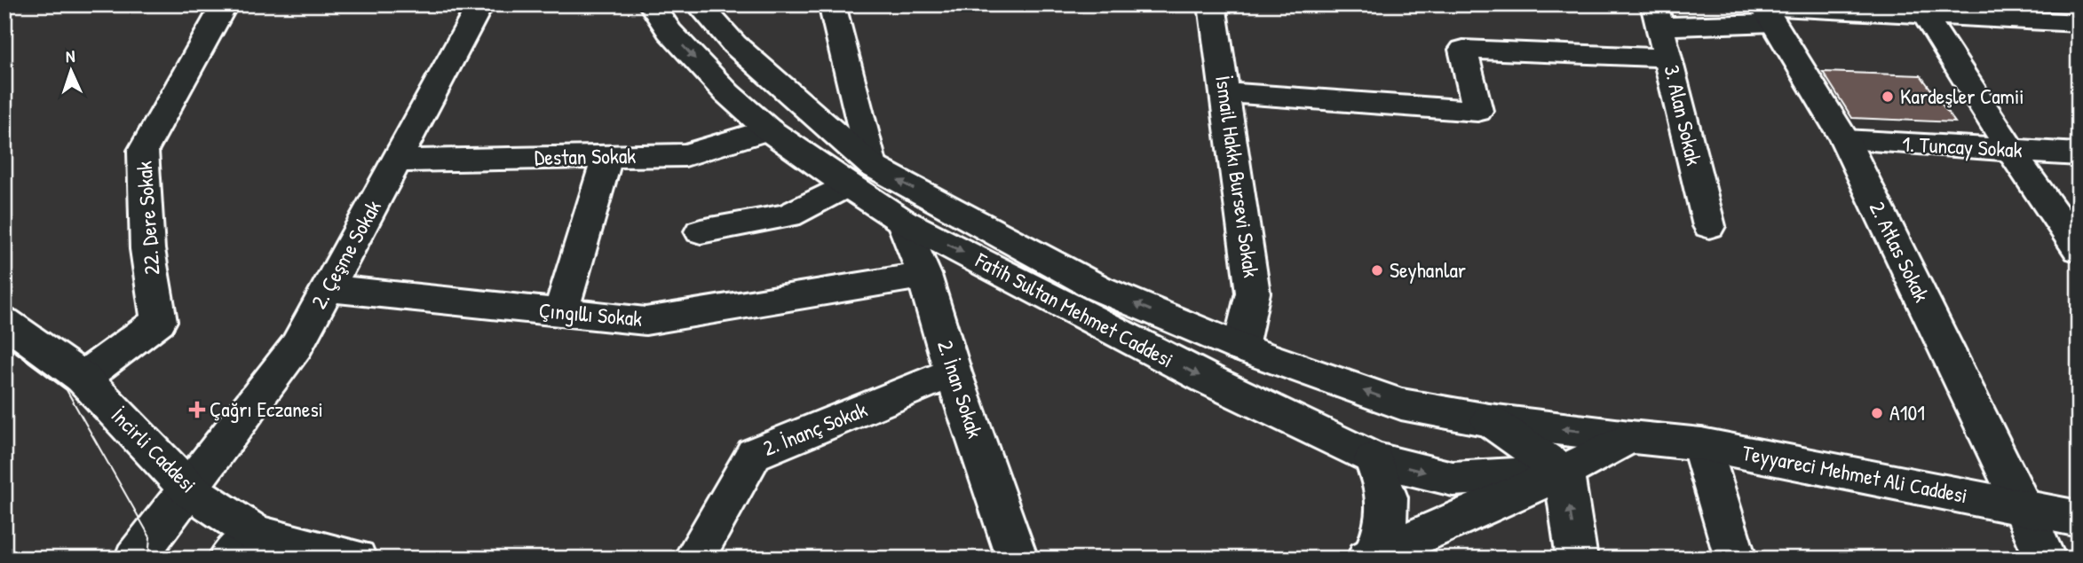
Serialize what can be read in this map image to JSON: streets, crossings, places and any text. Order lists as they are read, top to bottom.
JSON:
{
  "streets": {
    "street": [
      "3. Alan Sokak",
      "1. Tuncay Sokak",
      "Destan Sokak",
      "İsmail Hakkı Bursevi Sokak",
      "22. Dere Sokak",
      "2. Atlas Sokak",
      "2. Çeşme Sokak",
      "Fatih Sultan Mehmet Caddesi",
      "Çıngıllı Sokak",
      "2. İnan Sokak",
      "2. İnanç Sokak",
      "İncirli Caddesi",
      "Teyyareci Mehmet Ali Caddesi"
    ]
  },
  "crossings": [
    ["1. Tuncay Sokak", "2. Atlas Sokak"],
    ["Destan Sokak", "2. Çeşme Sokak"],
    ["Destan Sokak", "Fatih Sultan Mehmet Caddesi"],
    ["İsmail Hakkı Bursevi Sokak", "Fatih Sultan Mehmet Caddesi"],
    ["22. Dere Sokak", "İncirli Caddesi"],
    ["2. Atlas Sokak", "Teyyareci Mehmet Ali Caddesi"],
    ["2. Çeşme Sokak", "Çıngıllı Sokak"],
    ["2. Çeşme Sokak", "İncirli Caddesi"],
    ["Fatih Sultan Mehmet Caddesi", "2. İnan Sokak"],
    ["Fatih Sultan Mehmet Caddesi", "Teyyareci Mehmet Ali Caddesi"],
    ["Çıngıllı Sokak", "2. İnan Sokak"],
    ["2. İnan Sokak", "2. İnanç Sokak"]
  ],
  "places": {
    "other": ["Kardeşler Camii", "Seyhanlar", "A101"],
    "health": ["Çağrı Eczanesi"]
  },
  "north": "top"
}
